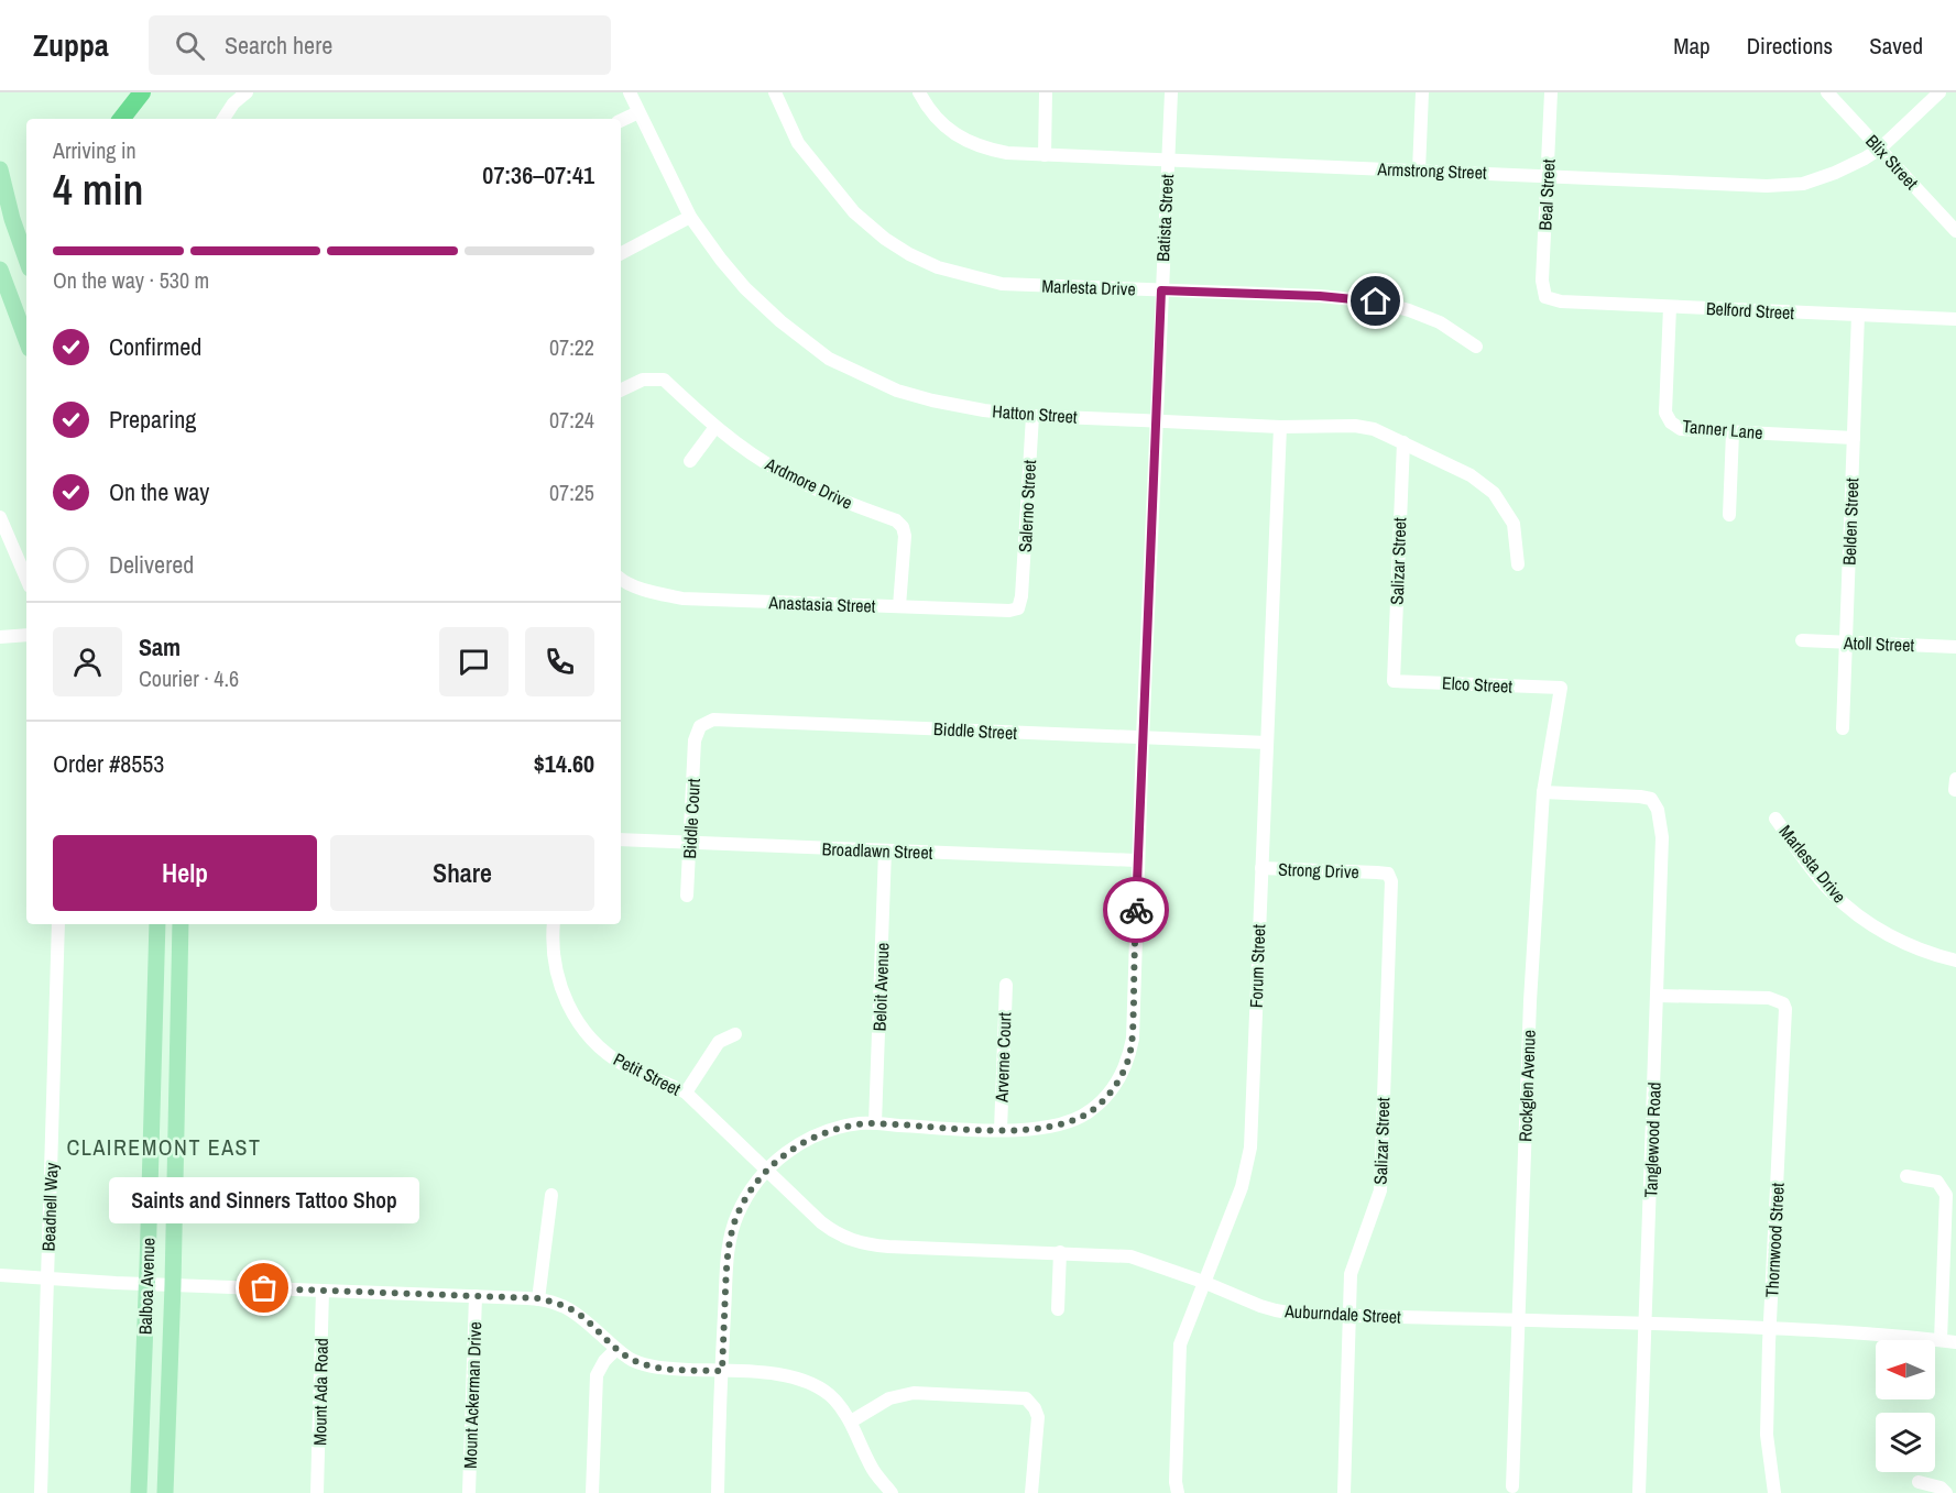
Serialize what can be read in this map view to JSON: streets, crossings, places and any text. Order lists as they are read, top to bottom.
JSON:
{
  "streets": {
    "main road": ["Balboa Avenue"],
    "street": [
      "Blix Street",
      "Armstrong Street",
      "Beal Street",
      "Batista Street",
      "Marlesta Drive",
      "Belford Street",
      "Hatton Street",
      "Tanner Lane",
      "Ardmore Drive",
      "Salerno Street",
      "Belden Street",
      "Salizar Street",
      "Anastasia Street",
      "Atoll Street",
      "Elco Street",
      "Biddle Street",
      "Biddle Court",
      "Broadlawn Street",
      "Strong Drive",
      "Forum Street",
      "Beloit Avenue",
      "Arverne Court",
      "Petit Street",
      "Rockglen Avenue",
      "Tanglewood Road",
      "Beadnell Way",
      "Thornwood Street",
      "Auburndale Street",
      "Mount Ada Road",
      "Mount Ackerman Drive"
    ]
  },
  "crossings": [
    ["Blix Street", "Armstrong Street"],
    ["Armstrong Street", "Beal Street"],
    ["Armstrong Street", "Batista Street"],
    ["Beal Street", "Belford Street"],
    ["Batista Street", "Marlesta Drive"],
    ["Batista Street", "Hatton Street"],
    ["Batista Street", "Biddle Street"],
    ["Batista Street", "Broadlawn Street"],
    ["Batista Street", "Beloit Avenue"],
    ["Batista Street", "Arverne Court"],
    ["Batista Street", "Petit Street"],
    ["Batista Street", "Auburndale Street"],
    ["Belford Street", "Tanner Lane"],
    ["Belford Street", "Belden Street"],
    ["Hatton Street", "Salerno Street"],
    ["Hatton Street", "Salizar Street"],
    ["Hatton Street", "Forum Street"],
    ["Tanner Lane", "Belden Street"],
    ["Ardmore Drive", "Anastasia Street"],
    ["Salerno Street", "Anastasia Street"],
    ["Belden Street", "Atoll Street"],
    ["Salizar Street", "Elco Street"],
    ["Salizar Street", "Strong Drive"],
    ["Salizar Street", "Auburndale Street"],
    ["Elco Street", "Rockglen Avenue"],
    ["Biddle Street", "Biddle Court"],
    ["Biddle Street", "Forum Street"],
    ["Biddle Court", "Broadlawn Street"],
    ["Broadlawn Street", "Beloit Avenue"],
    ["Strong Drive", "Forum Street"],
    ["Forum Street", "Auburndale Street"],
    ["Petit Street", "Auburndale Street"],
    ["Rockglen Avenue", "Tanglewood Road"],
    ["Rockglen Avenue", "Auburndale Street"],
    ["Tanglewood Road", "Thornwood Street"],
    ["Tanglewood Road", "Auburndale Street"],
    ["Thornwood Street", "Auburndale Street"]
  ],
  "districts": ["CLAIREMONT EAST"],
  "places": ["Saints and Sinners Tattoo Shop"],
  "north": "left",
  "page": {
    "header": "Zuppa",
    "search": "Search here",
    "nav": ["Map", "Directions", "Saved"],
    "heading": ["4 min", "Arriving in", "07:36–07:41"],
    "panel": [
      "Sam",
      "Courier · 4.6",
      "Order #8553",
      "$14.60"
    ],
    "bar": "On the way · 530 m",
    "list": [
      ["Confirmed", "07:22"],
      ["Preparing", "07:24"],
      ["On the way", "07:25"],
      "Delivered"
    ],
    "buttons": ["Help", "Share"],
    "bubble": "Saints and Sinners Tattoo Shop"
  }
}
